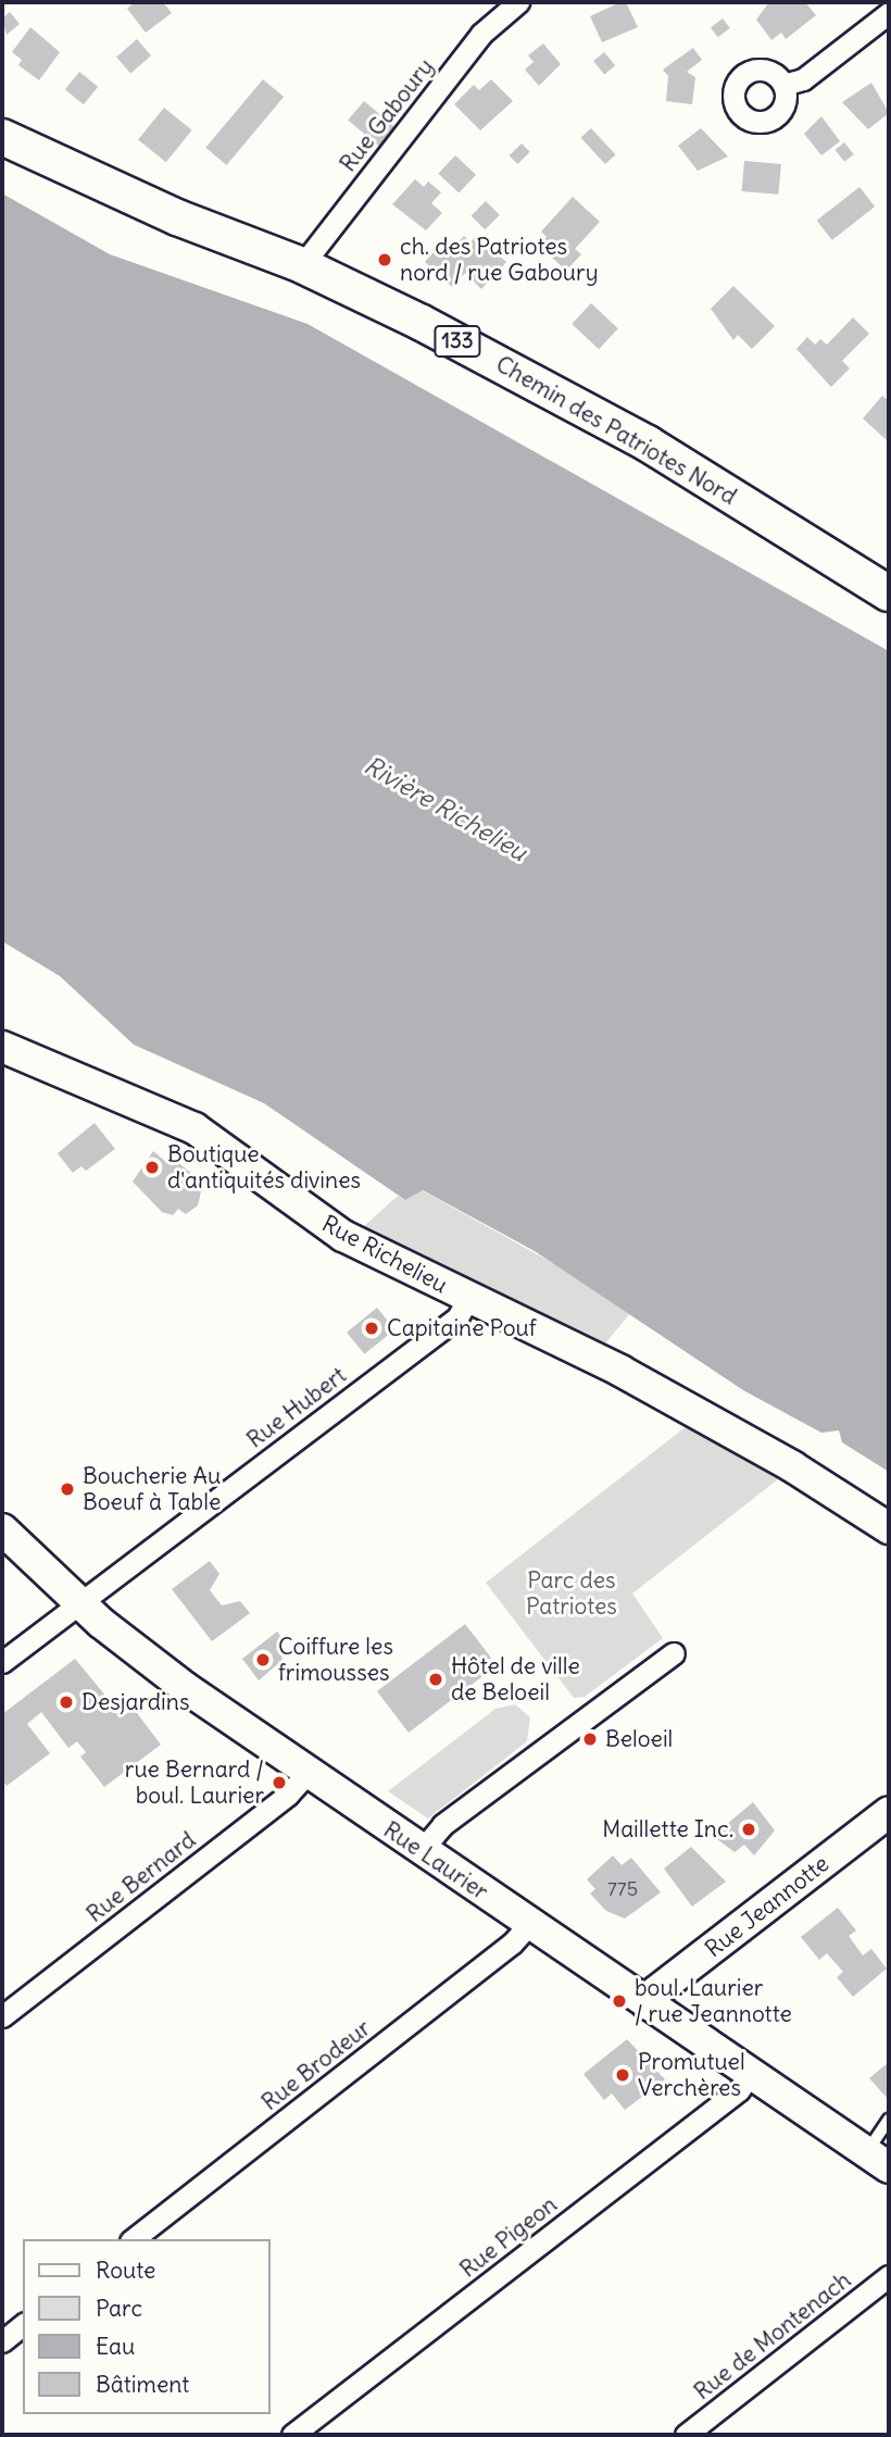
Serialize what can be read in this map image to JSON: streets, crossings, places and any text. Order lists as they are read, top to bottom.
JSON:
{
  "streets": {
    "main road": ["133", "Chemin des Patriotes Nord"],
    "street": [
      "Rue Gaboury",
      "Rue Richelieu",
      "Rue Hubert",
      "Rue Laurier",
      "Rue Bernard",
      "Rue Jeannotte",
      "Rue Brodeur",
      "Rue Pigeon",
      "Rue de Montenach"
    ]
  },
  "crossings": [
    ["Rue Gaboury", "Chemin des Patriotes Nord"],
    ["Rue Richelieu", "Rue Hubert"],
    ["Rue Hubert", "Rue Laurier"],
    ["Rue Laurier", "Rue Bernard"],
    ["Rue Laurier", "Rue Jeannotte"],
    ["Rue Laurier", "Rue Brodeur"],
    ["Rue Laurier", "Rue Pigeon"]
  ],
  "water": ["Rivière Richelieu"],
  "parks": ["Parc des Patriotes"],
  "places": [
    "ch. des Patriotes nord / rue Gaboury",
    "Boutique d'antiquités divines",
    "Capitaine Pouf",
    "Boucherie Au Boeuf à Table",
    "Coiffure les frimousses",
    "Hôtel de ville de Beloeil",
    "Desjardins",
    "Beloeil",
    "rue Bernard / boul. Laurier",
    "Maillette Inc.",
    "boul. Laurier / rue Jeannotte",
    "Promutuel Verchères"
  ],
  "house_numbers": ["775"],
  "legend": [
    "Route",
    "Parc",
    "Eau",
    "Bâtiment"
  ]
}
